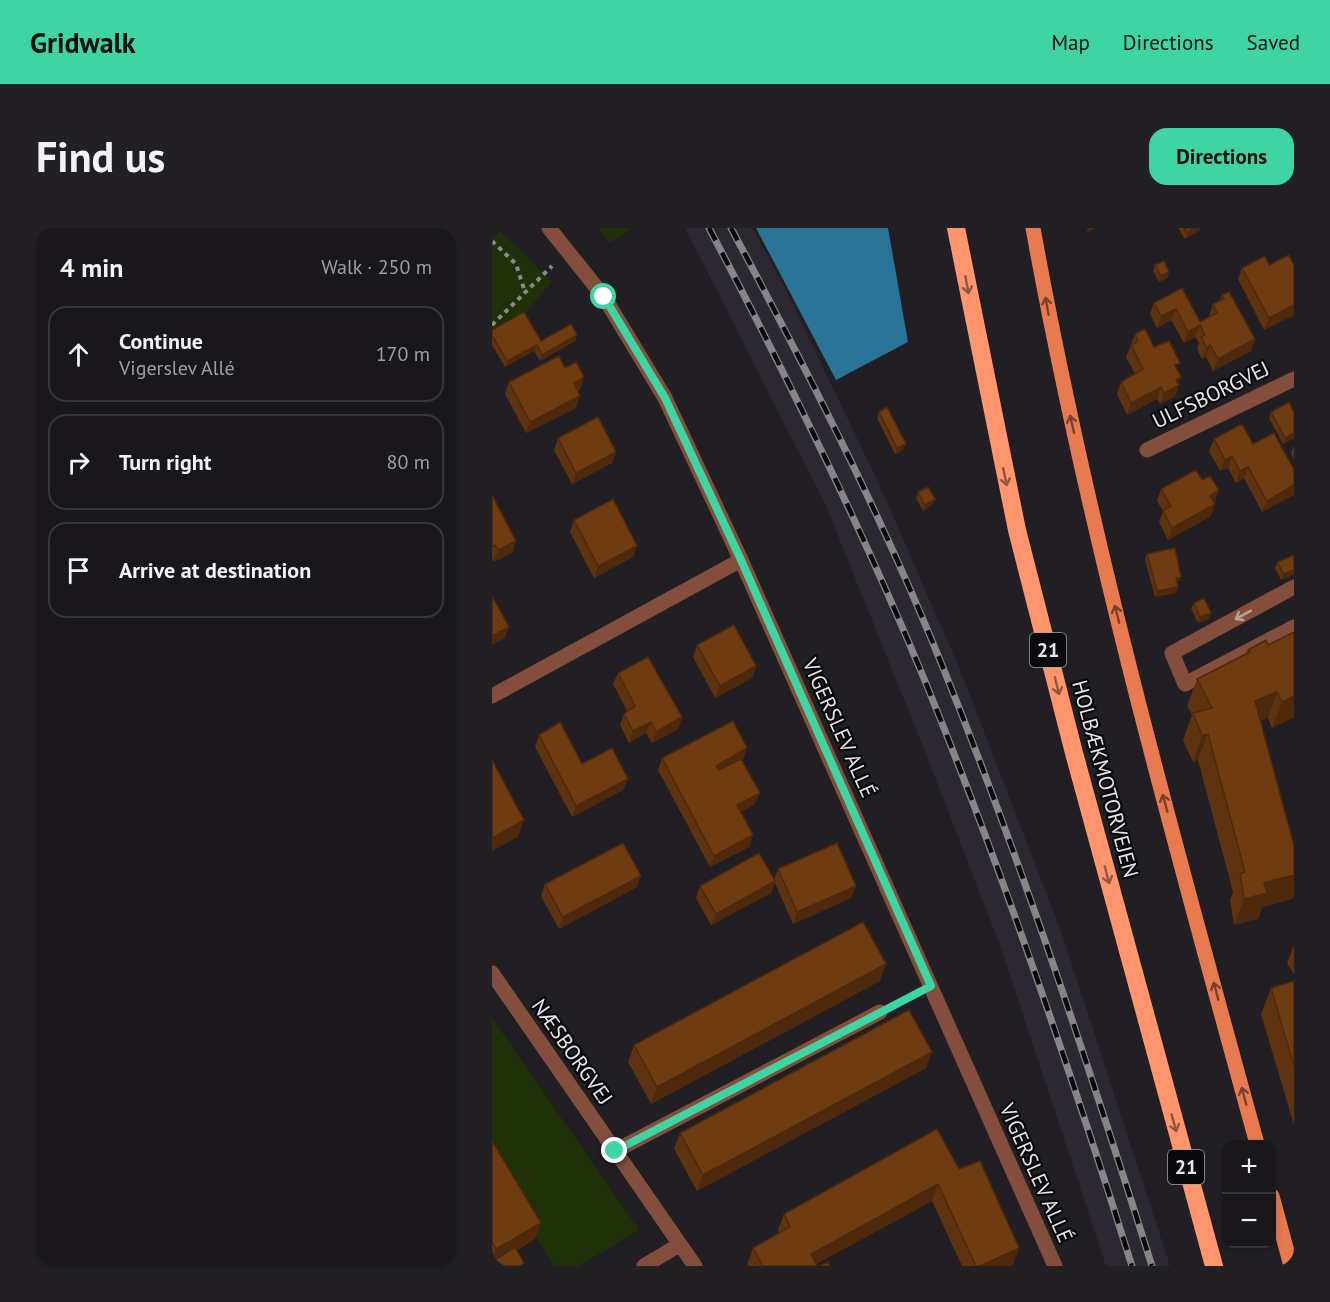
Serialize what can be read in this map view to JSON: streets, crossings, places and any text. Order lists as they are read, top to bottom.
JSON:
{
  "streets": {
    "highway": ["21", "HOLBÆKMOTORVEJEN"],
    "street": ["ULFSBORGVEJ", "VIGERSLEV ALLÉ", "NÆSBORGVEJ"]
  },
  "one_way": ["HOLBÆKMOTORVEJEN"],
  "page": {
    "header": "Gridwalk",
    "nav": ["Map", "Directions", "Saved"],
    "buttons": "Directions",
    "title": "Find us",
    "heading": ["4 min", "Walk · 250 m"],
    "list": [
      ["Continue", "Vigerslev Allé", "170 m"],
      ["Turn right", "80 m"],
      "Arrive at destination"
    ],
    "map_buttons": ["+", "−"]
  }
}
